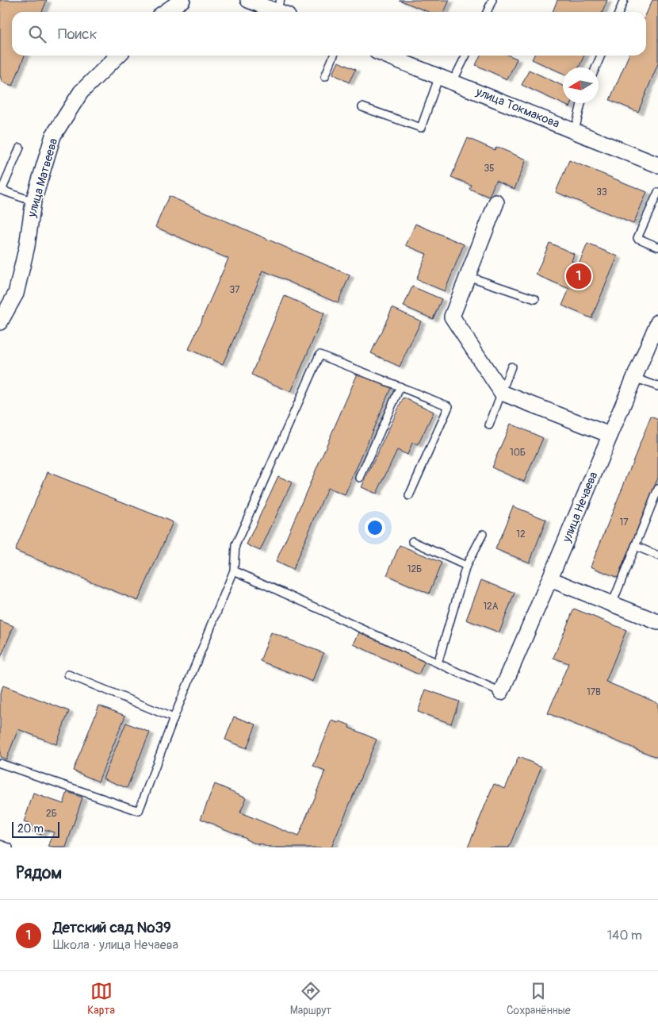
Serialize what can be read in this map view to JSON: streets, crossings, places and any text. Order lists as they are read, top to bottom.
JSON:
{
  "streets": {
    "street": ["улица Токмакова", "улица Матвеева", "улица Нечаева"]
  },
  "house_numbers": [
    "35",
    "33",
    "37",
    "10Б",
    "17",
    "12",
    "12Б",
    "12А",
    "17В",
    "2Б"
  ],
  "scale_bar": "20 m",
  "north": "left",
  "page": {
    "search": "Поиск",
    "pins": "1",
    "scale": "20 m",
    "heading": "Рядом",
    "list": [
      {
        "mark": "1",
        "name": "Детский сад №39",
        "note": "Школа · улица Нечаева",
        "value": "140 m"
      }
    ],
    "nav": ["Карта", "Маршрут", "Сохранённые"]
  }
}
